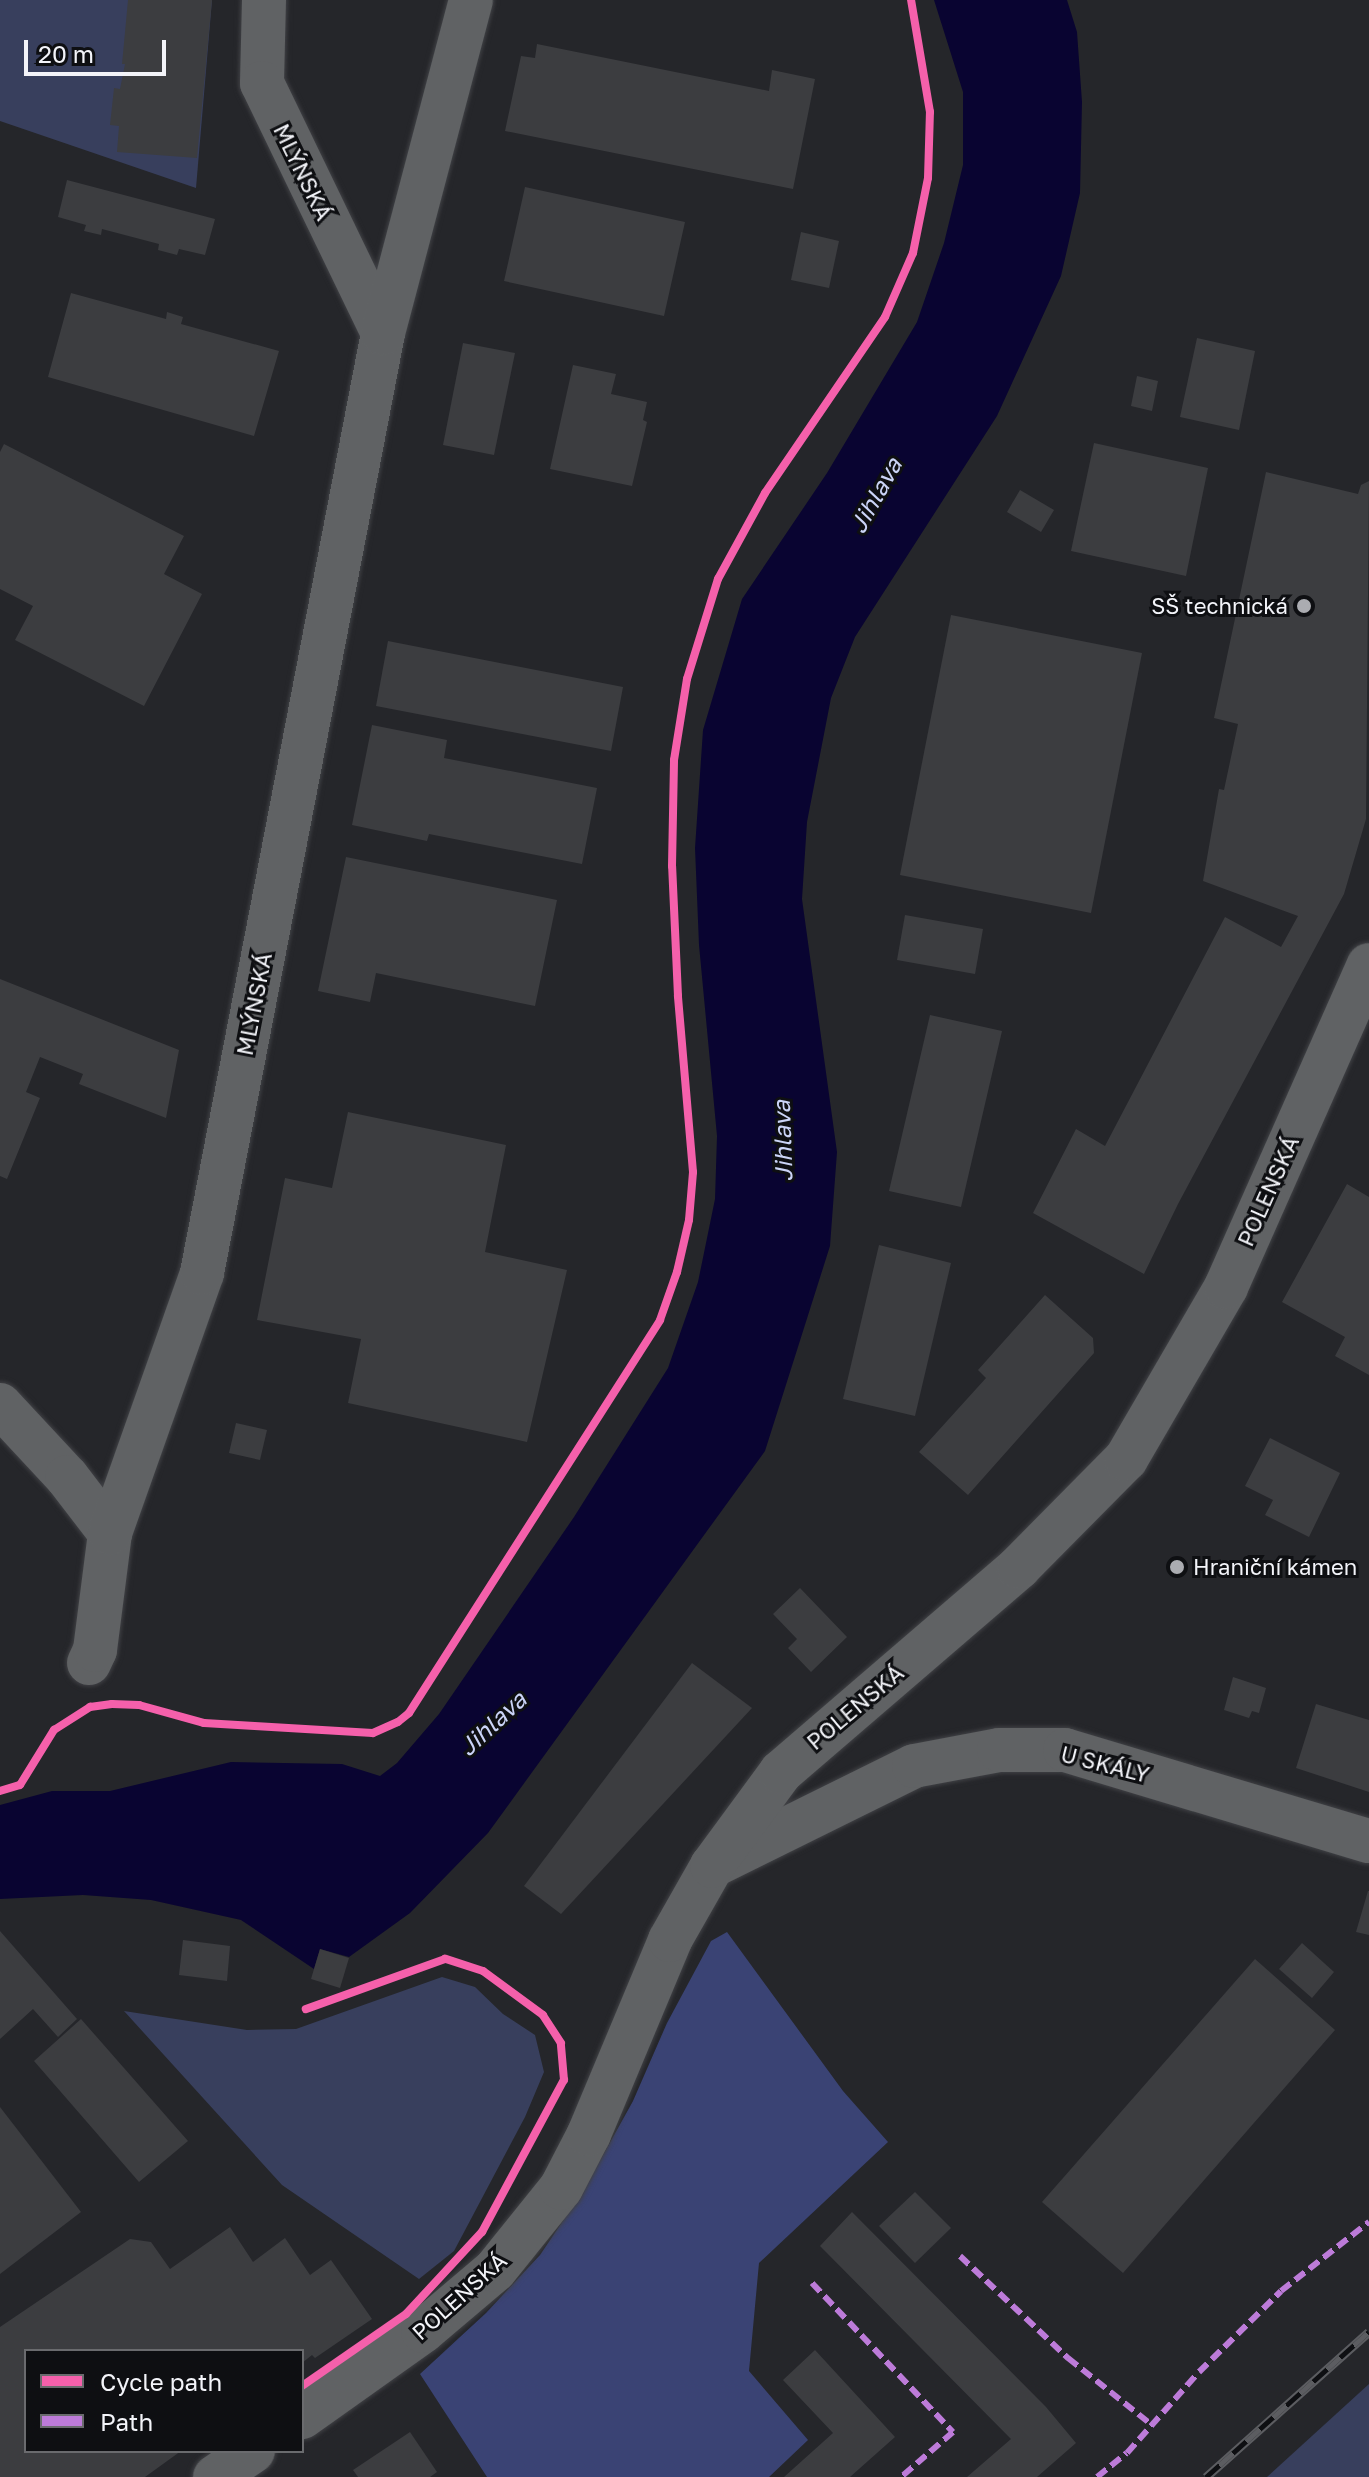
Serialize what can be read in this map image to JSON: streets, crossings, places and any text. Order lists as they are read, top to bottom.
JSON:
{
  "streets": {
    "street": ["MLÝNSKÁ", "POLENSKÁ", "U SKÁLY"]
  },
  "crossings": [
    ["POLENSKÁ", "U SKÁLY"]
  ],
  "water": ["Jihlava"],
  "places": ["SŠ technická", "Hraniční kámen"],
  "legend": ["Cycle path", "Path"],
  "scale_bar": "20 m"
}
